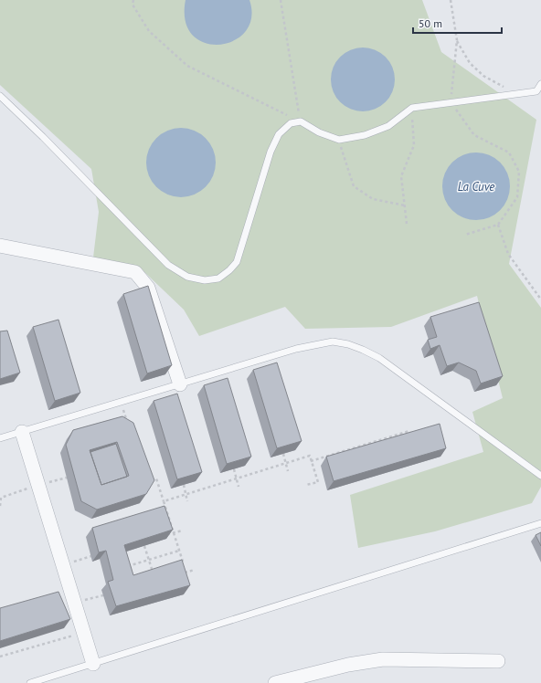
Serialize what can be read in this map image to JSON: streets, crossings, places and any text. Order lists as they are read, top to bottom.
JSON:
{
  "water": ["La Cuve"],
  "scale_bar": "50 m"
}
